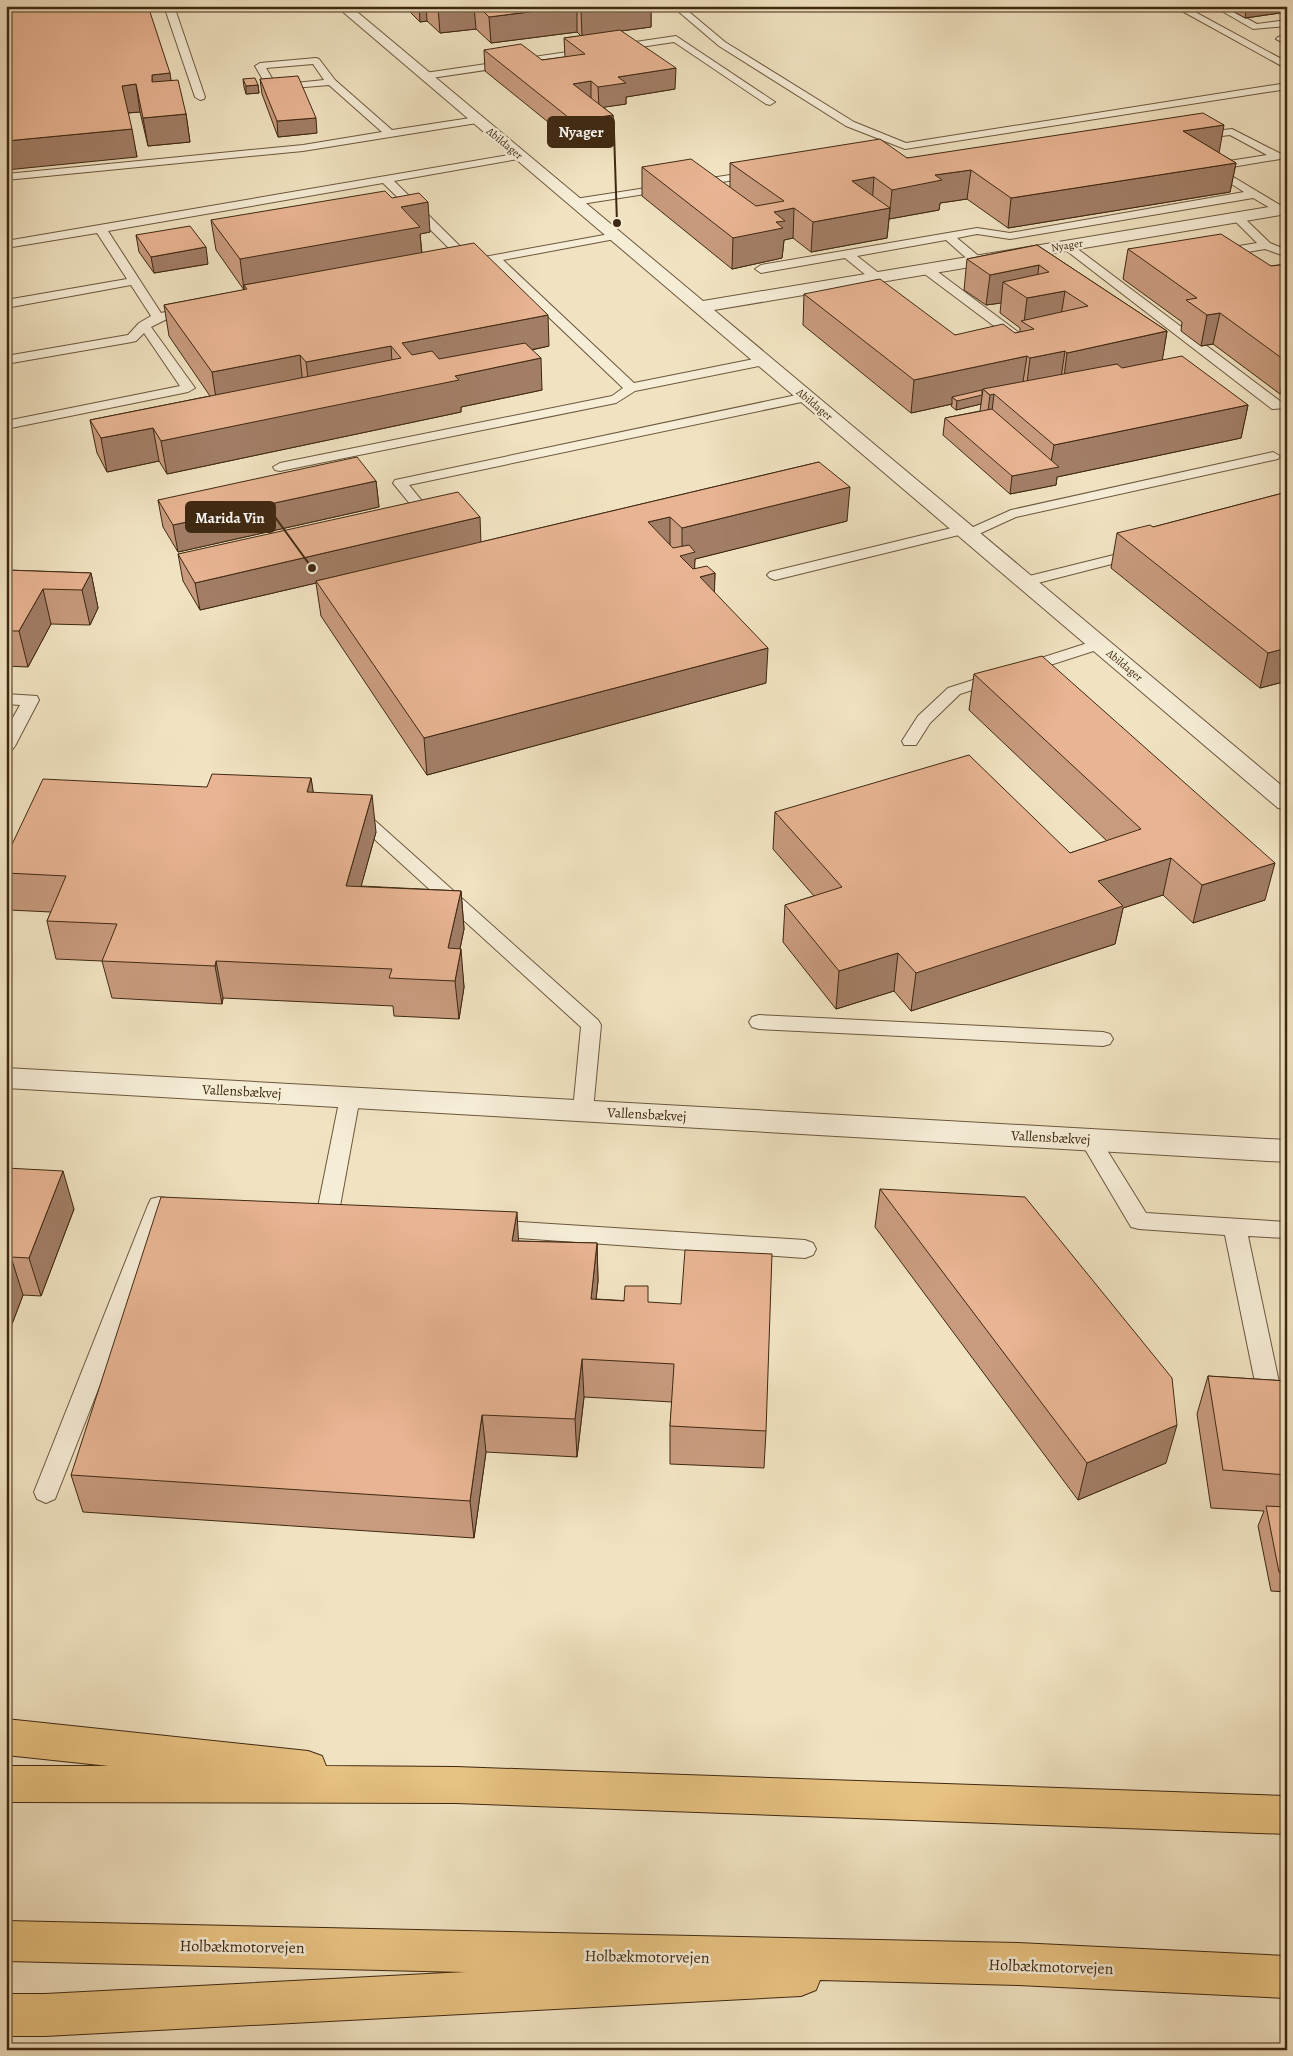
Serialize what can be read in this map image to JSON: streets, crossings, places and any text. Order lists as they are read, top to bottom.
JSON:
{
  "streets": {
    "highway": ["Holbækmotorvejen"],
    "street": ["Abildager", "Nyager", "Vallensbækvej"]
  },
  "crossings": [
    ["Abildager", "Nyager"]
  ],
  "places": ["Nyager", "Marida Vin"]
}
